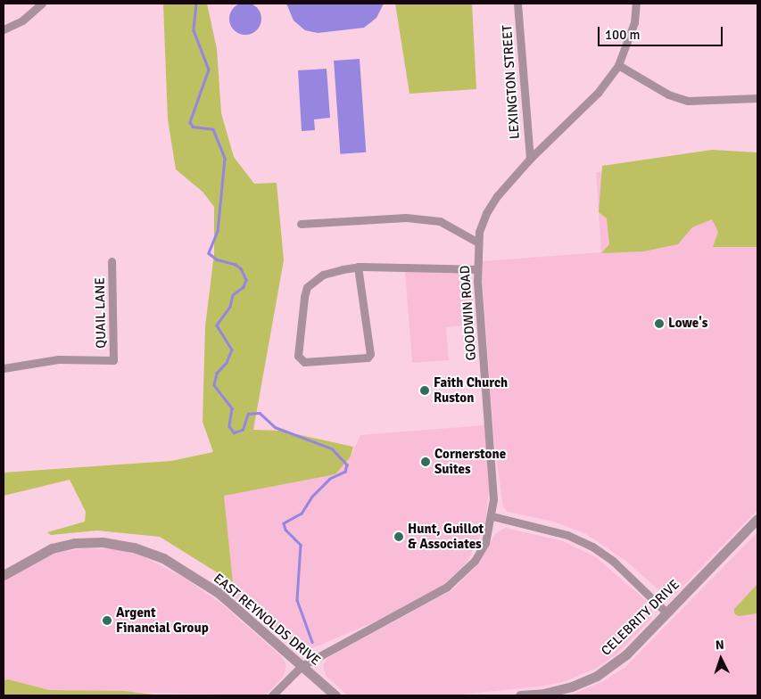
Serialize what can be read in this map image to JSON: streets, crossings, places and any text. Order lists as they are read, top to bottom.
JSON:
{
  "streets": {
    "street": [
      "LEXINGTON STREET",
      "QUAIL LANE",
      "GOODWIN ROAD",
      "CELEBRITY DRIVE",
      "EAST REYNOLDS DRIVE"
    ]
  },
  "crossings": [
    ["LEXINGTON STREET", "GOODWIN ROAD"],
    ["GOODWIN ROAD", "EAST REYNOLDS DRIVE"]
  ],
  "places": [
    "Lowe's",
    "Faith Church Ruston",
    "Cornerstone Suites",
    "Hunt, Guillot & Associates",
    "Argent Financial Group"
  ],
  "scale_bar": "100 m",
  "north": "top"
}
